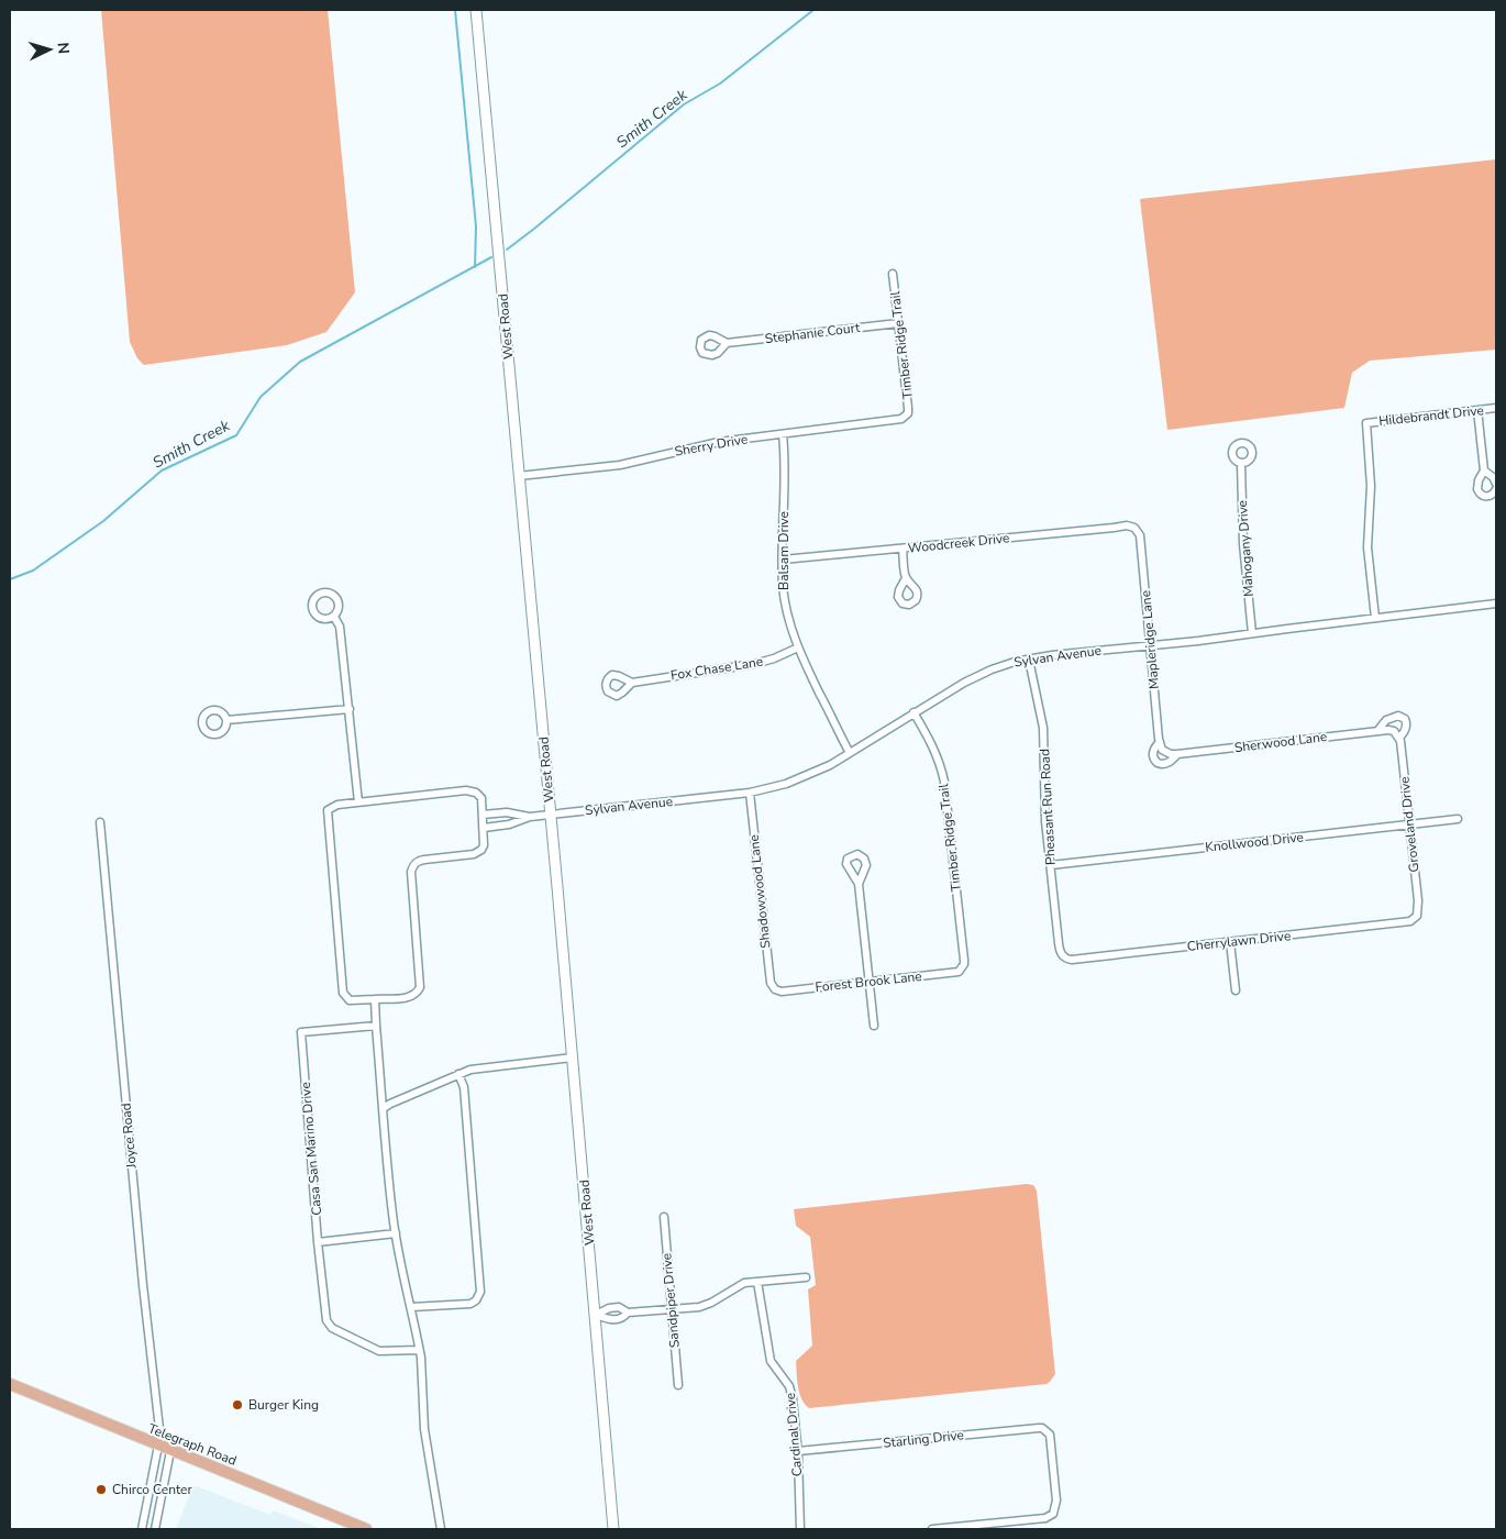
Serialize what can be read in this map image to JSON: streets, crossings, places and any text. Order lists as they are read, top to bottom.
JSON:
{
  "streets": {
    "main road": ["Telegraph Road"],
    "street": [
      "West Road",
      "Stephanie Court",
      "Timber Ridge Trail",
      "Hildebrandt Drive",
      "Sherry Drive",
      "Woodcreek Drive",
      "Mahogany Drive",
      "Balsam Drive",
      "Mapleridge Lane",
      "Sylvan Avenue",
      "Fox Chase Lane",
      "Sherwood Lane",
      "Pheasant Run Road",
      "Groveland Drive",
      "Knollwood Drive",
      "Shadowwood Lane",
      "Cherrylawn Drive",
      "Forest Brook Lane",
      "Joyce Road",
      "Casa San Marino Drive",
      "Sandpiper Drive",
      "Cardinal Drive",
      "Starling Drive"
    ]
  },
  "crossings": [
    ["West Road", "Sherry Drive"],
    ["West Road", "Sylvan Avenue"],
    ["Stephanie Court", "Timber Ridge Trail"],
    ["Timber Ridge Trail", "Sherry Drive"],
    ["Timber Ridge Trail", "Sylvan Avenue"],
    ["Timber Ridge Trail", "Forest Brook Lane"],
    ["Hildebrandt Drive", "Sylvan Avenue"],
    ["Sherry Drive", "Balsam Drive"],
    ["Woodcreek Drive", "Balsam Drive"],
    ["Woodcreek Drive", "Mapleridge Lane"],
    ["Mahogany Drive", "Sylvan Avenue"],
    ["Balsam Drive", "Sylvan Avenue"],
    ["Balsam Drive", "Fox Chase Lane"],
    ["Mapleridge Lane", "Sylvan Avenue"],
    ["Mapleridge Lane", "Sherwood Lane"],
    ["Sylvan Avenue", "Pheasant Run Road"],
    ["Sylvan Avenue", "Shadowwood Lane"],
    ["Sherwood Lane", "Groveland Drive"],
    ["Pheasant Run Road", "Knollwood Drive"],
    ["Pheasant Run Road", "Cherrylawn Drive"],
    ["Groveland Drive", "Knollwood Drive"],
    ["Groveland Drive", "Cherrylawn Drive"],
    ["Shadowwood Lane", "Forest Brook Lane"],
    ["Joyce Road", "Telegraph Road"],
    ["Cardinal Drive", "Starling Drive"]
  ],
  "water": ["Smith Creek"],
  "places": ["Burger King", "Chirco Center"],
  "north": "right"
}
